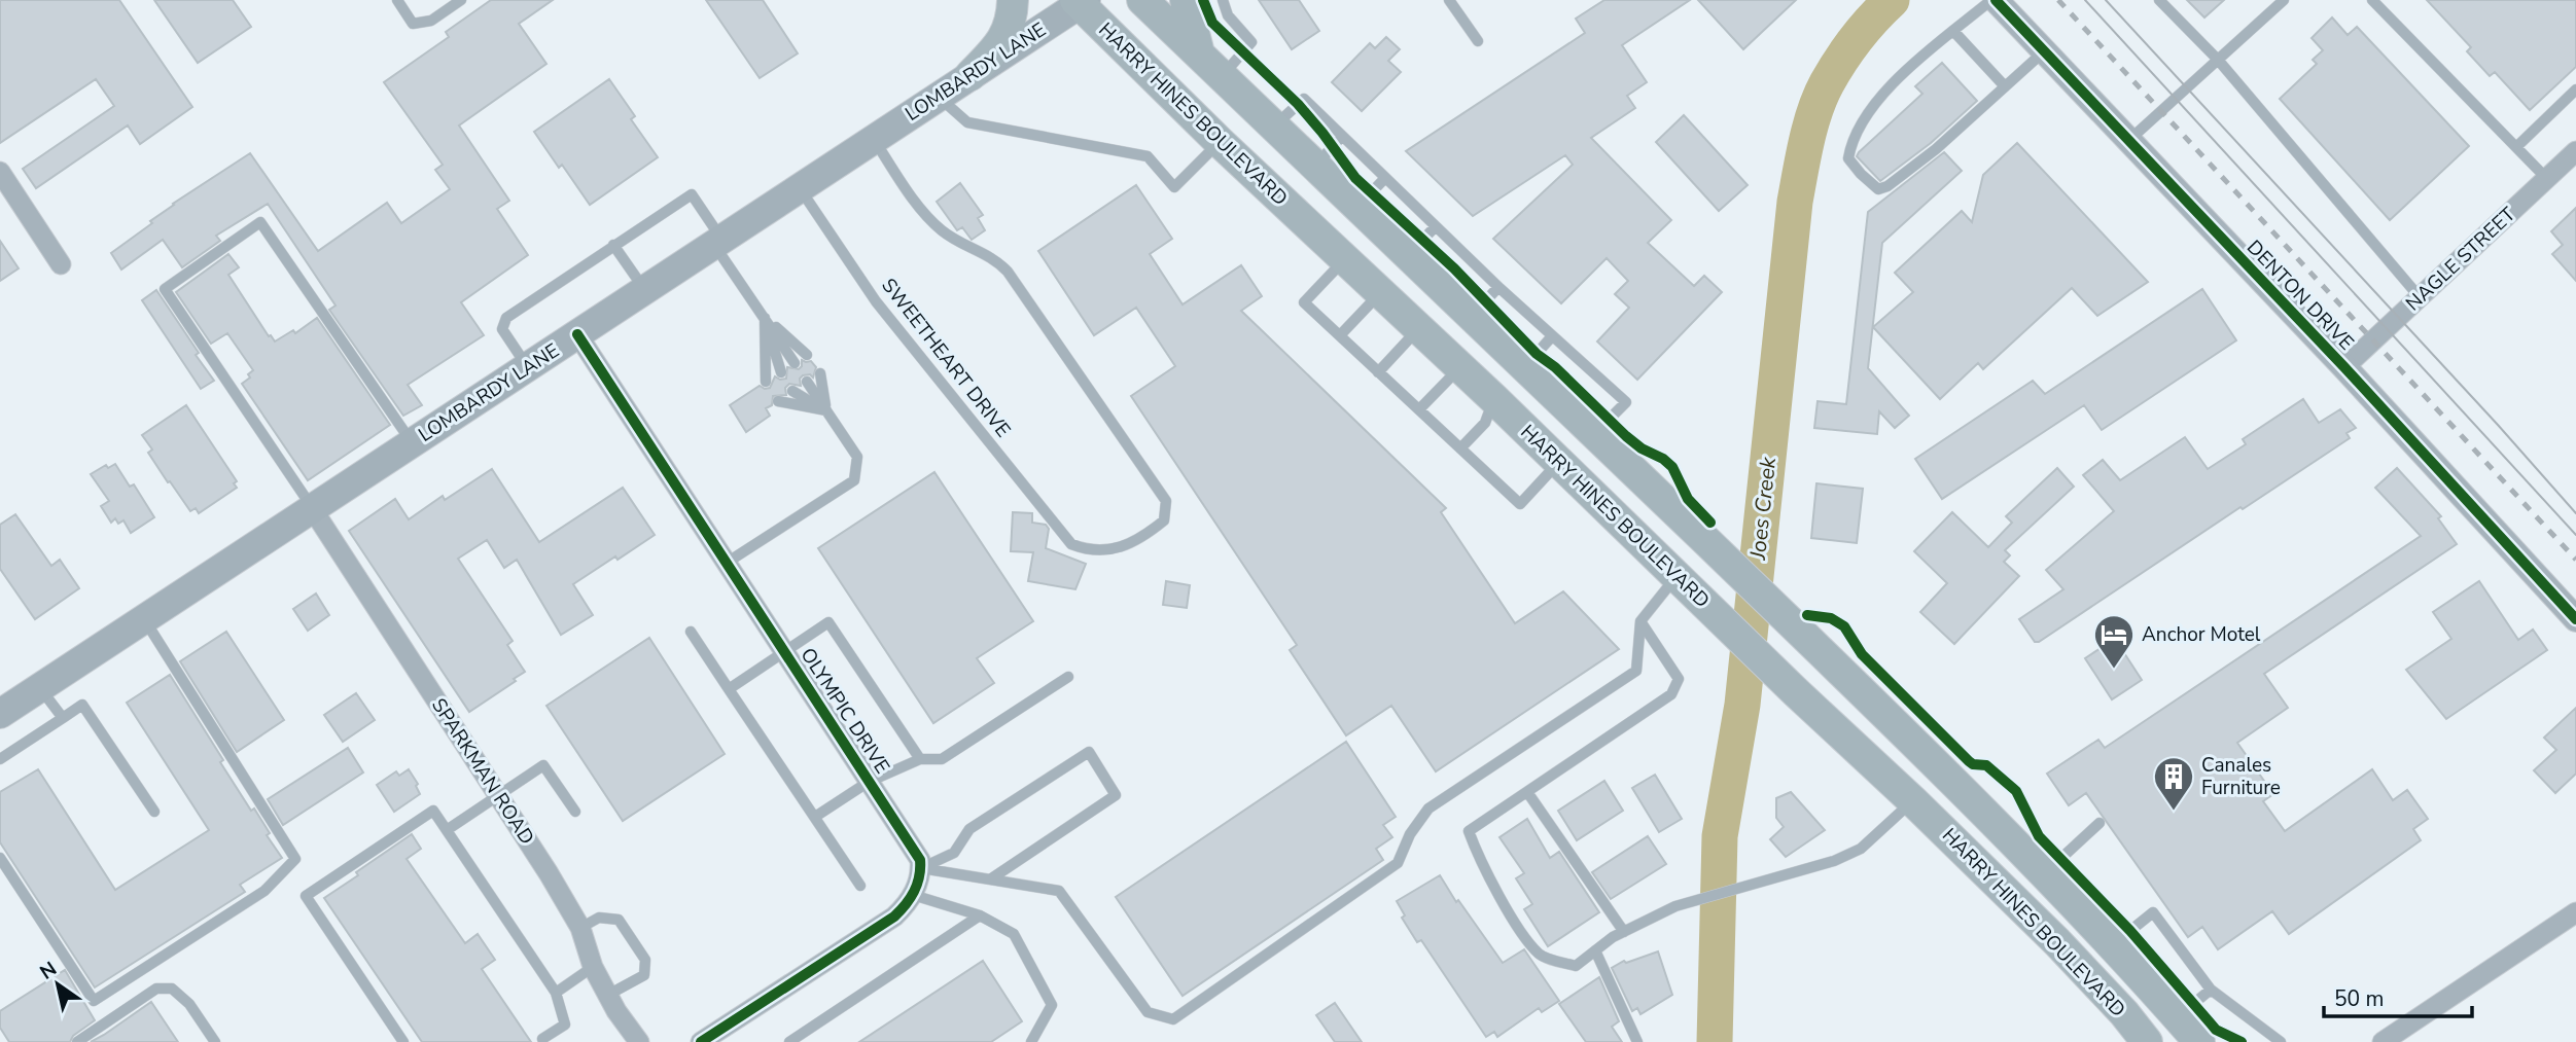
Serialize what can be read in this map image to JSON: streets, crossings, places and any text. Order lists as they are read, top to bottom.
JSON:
{
  "streets": {
    "main road": ["LOMBARDY LANE", "HARRY HINES BOULEVARD"],
    "street": [
      "NAGLE STREET",
      "DENTON DRIVE",
      "OLYMPIC DRIVE",
      "SPARKMAN ROAD"
    ],
    "lane": ["SWEETHEART DRIVE"]
  },
  "crossings": [
    ["LOMBARDY LANE", "HARRY HINES BOULEVARD"],
    ["LOMBARDY LANE", "SWEETHEART DRIVE"],
    ["LOMBARDY LANE", "OLYMPIC DRIVE"],
    ["LOMBARDY LANE", "SPARKMAN ROAD"],
    ["NAGLE STREET", "DENTON DRIVE"]
  ],
  "water": ["Joes Creek"],
  "places": {
    "hotel": ["Anchor Motel"],
    "building": ["Canales Furniture"]
  },
  "scale_bar": "50 m",
  "north": "top left"
}
